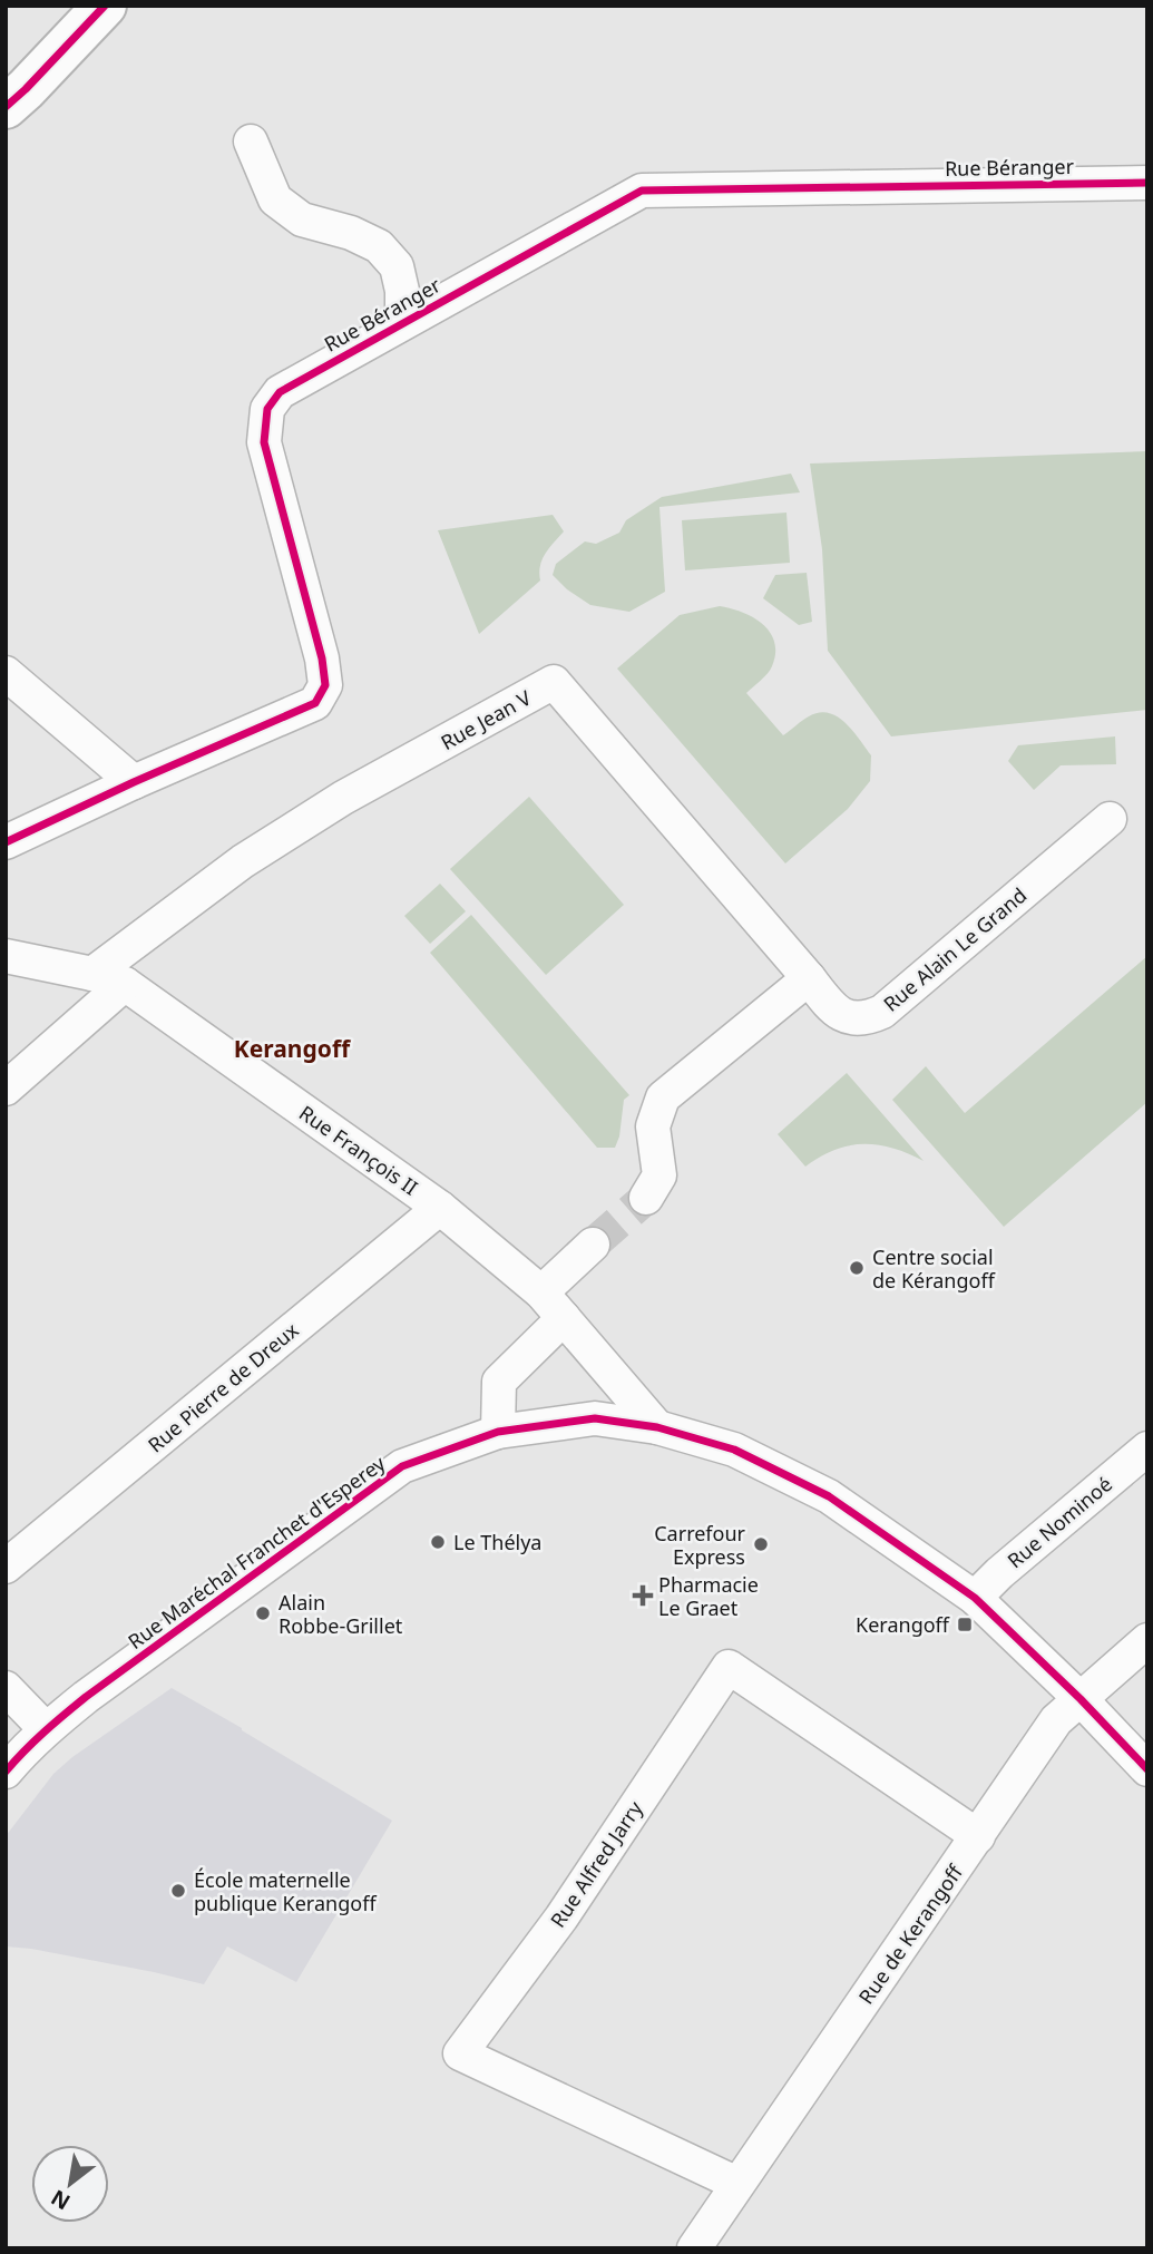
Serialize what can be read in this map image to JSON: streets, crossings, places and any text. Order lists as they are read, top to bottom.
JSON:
{
  "streets": {
    "street": [
      "Rue Béranger",
      "Rue Jean V",
      "Rue Alain Le Grand",
      "Rue François II",
      "Rue Pierre de Dreux",
      "Rue Nominoé",
      "Rue Maréchal Franchet d'Esperey",
      "Rue Alfred Jarry",
      "Rue de Kerangoff"
    ]
  },
  "crossings": [
    ["Rue Jean V", "Rue Alain Le Grand"],
    ["Rue Jean V", "Rue François II"],
    ["Rue François II", "Rue Pierre de Dreux"],
    ["Rue François II", "Rue Maréchal Franchet d'Esperey"],
    ["Rue Nominoé", "Rue Maréchal Franchet d'Esperey"],
    ["Rue Maréchal Franchet d'Esperey", "Rue de Kerangoff"],
    ["Rue Alfred Jarry", "Rue de Kerangoff"]
  ],
  "districts": ["Kerangoff"],
  "places": {
    "other": [
      "Centre social de Kérangoff",
      "Le Thélya",
      "Carrefour Express",
      "Alain Robbe-Grillet",
      "École maternelle publique Kerangoff"
    ],
    "health": ["Pharmacie Le Graet"],
    "transit": ["Kerangoff"]
  },
  "north": "bottom left"
}
